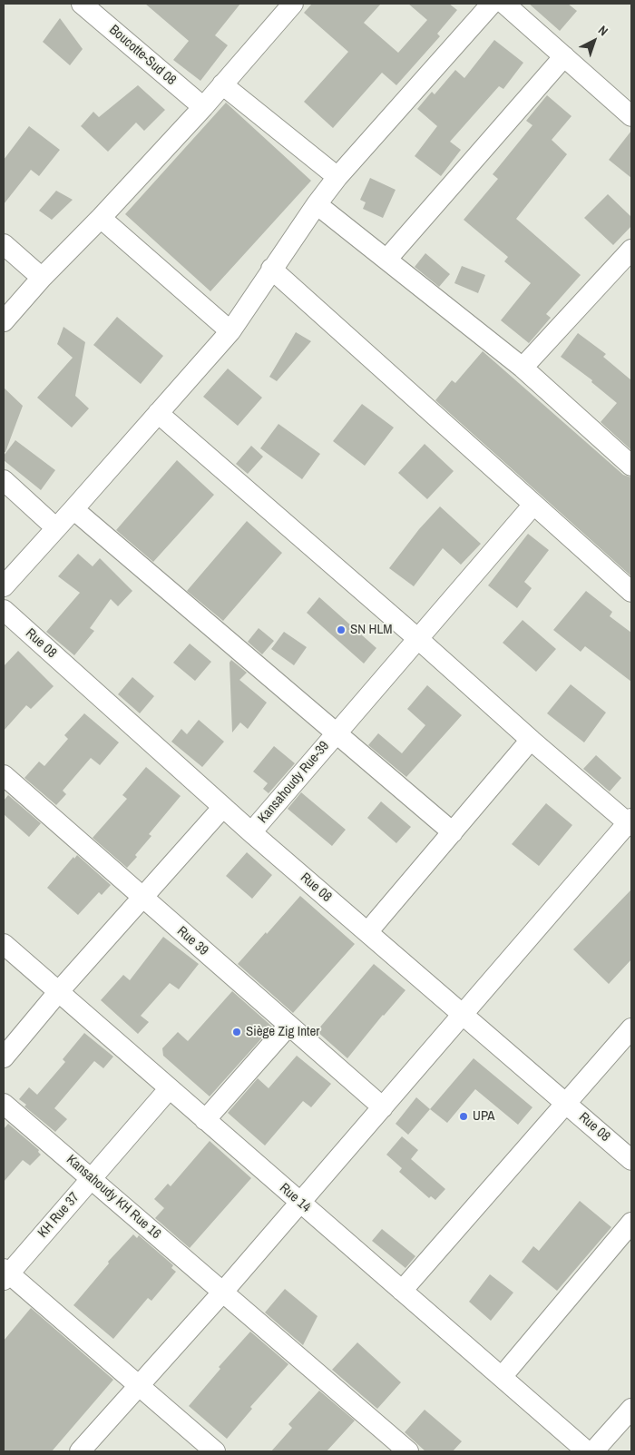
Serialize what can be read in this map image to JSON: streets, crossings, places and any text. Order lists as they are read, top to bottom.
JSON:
{
  "streets": {
    "street": [
      "Boucotte-Sud 08",
      "Rue 08",
      "Kansahoudy Rue-39",
      "Rue 39",
      "Kansahoudy KH Rue 16",
      "Rue 14",
      "KH Rue 37"
    ]
  },
  "crossings": [
    ["Rue 08", "Kansahoudy Rue-39"],
    ["Kansahoudy KH Rue 16", "KH Rue 37"],
    ["Rue 14", "KH Rue 37"]
  ],
  "places": ["SN HLM", "Siège Zig Inter", "UPA"],
  "north": "top right"
}
